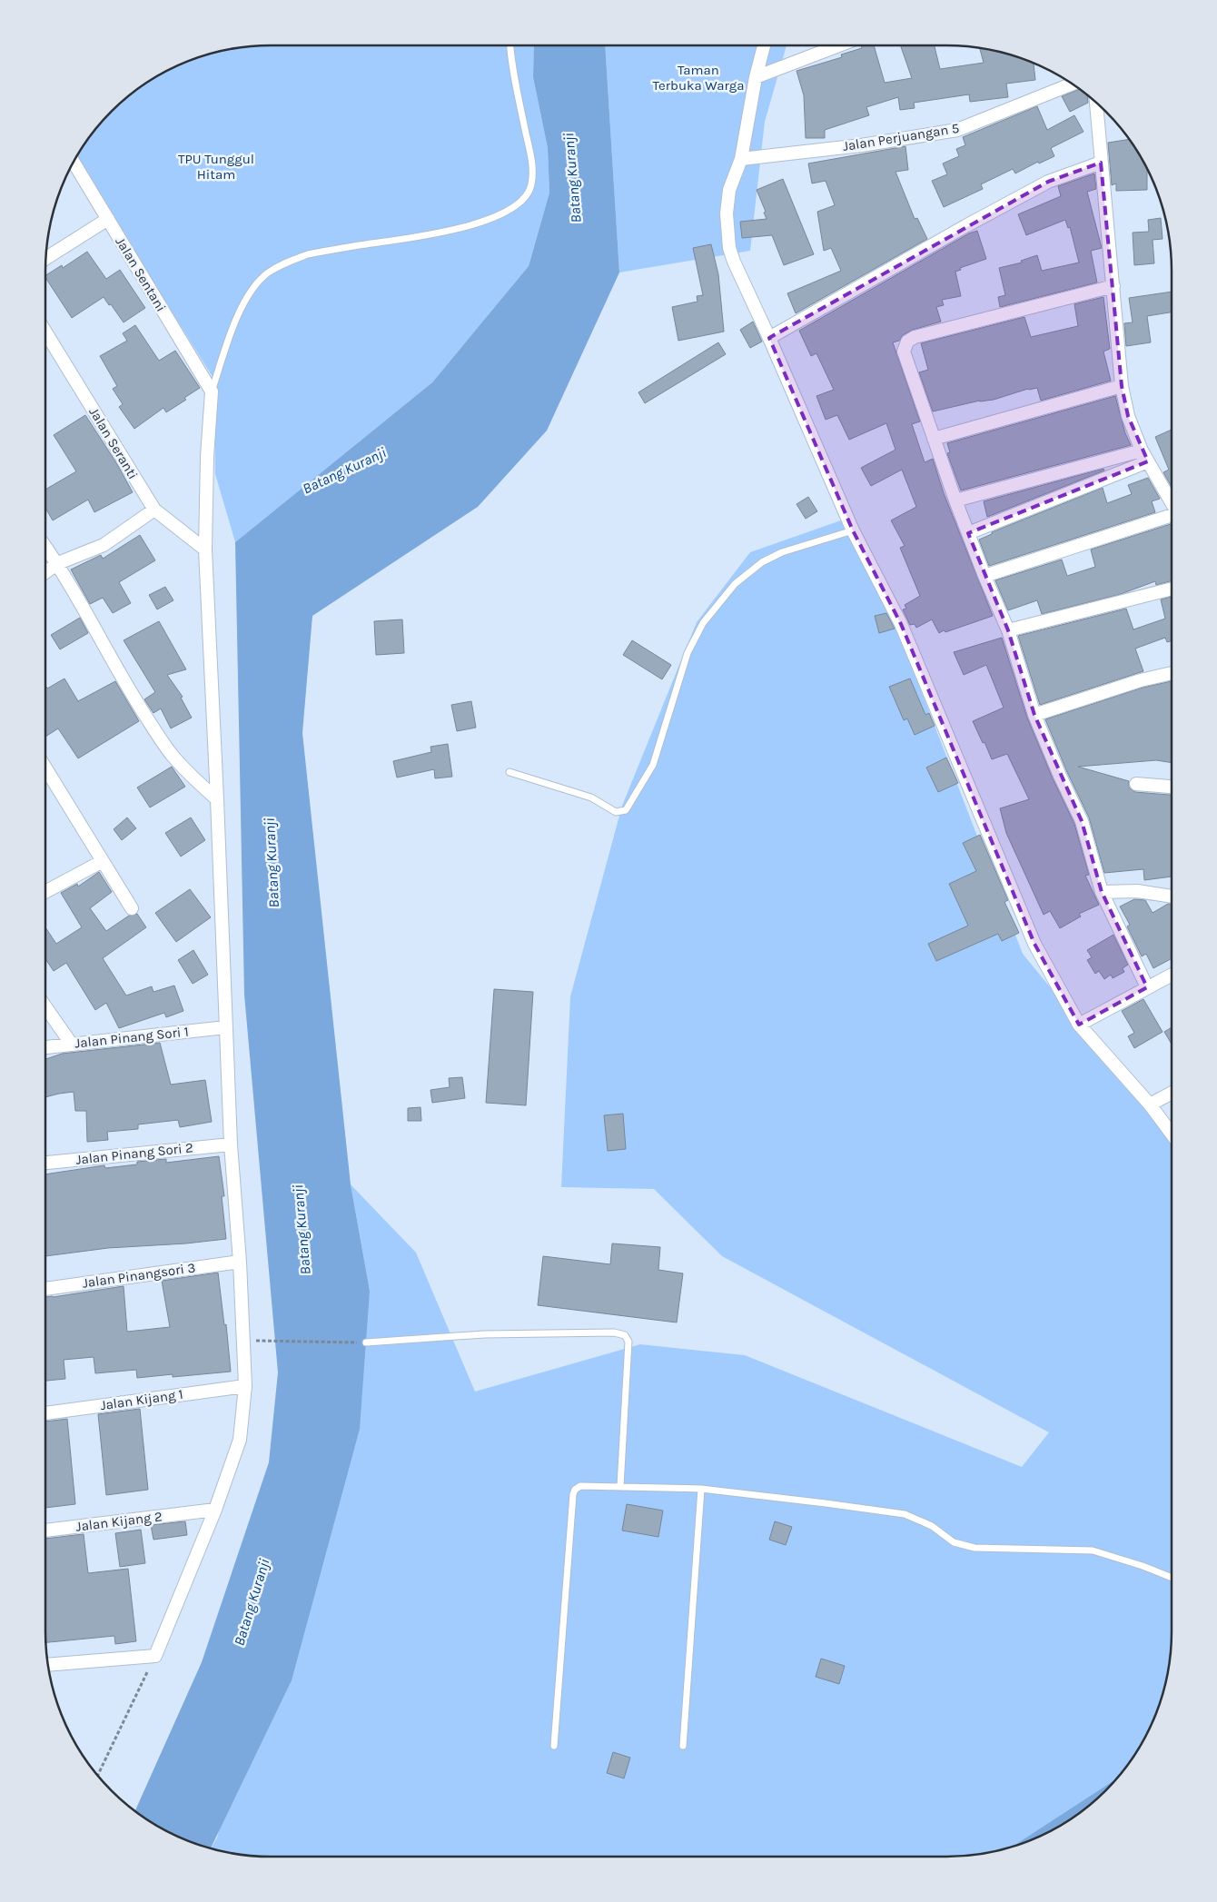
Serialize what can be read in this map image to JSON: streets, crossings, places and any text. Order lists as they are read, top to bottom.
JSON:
{
  "streets": {
    "street": [
      "Jalan Perjuangan 5",
      "Jalan Sentani",
      "Jalan Seranti",
      "Jalan Pinang Sori 1",
      "Jalan Pinang Sori 2",
      "Jalan Pinangsori 3",
      "Jalan Kijang 1",
      "Jalan Kijang 2"
    ]
  },
  "water": ["Batang Kuranji"],
  "parks": ["Taman Terbuka Warga", "TPU Tunggul Hitam"]
}
